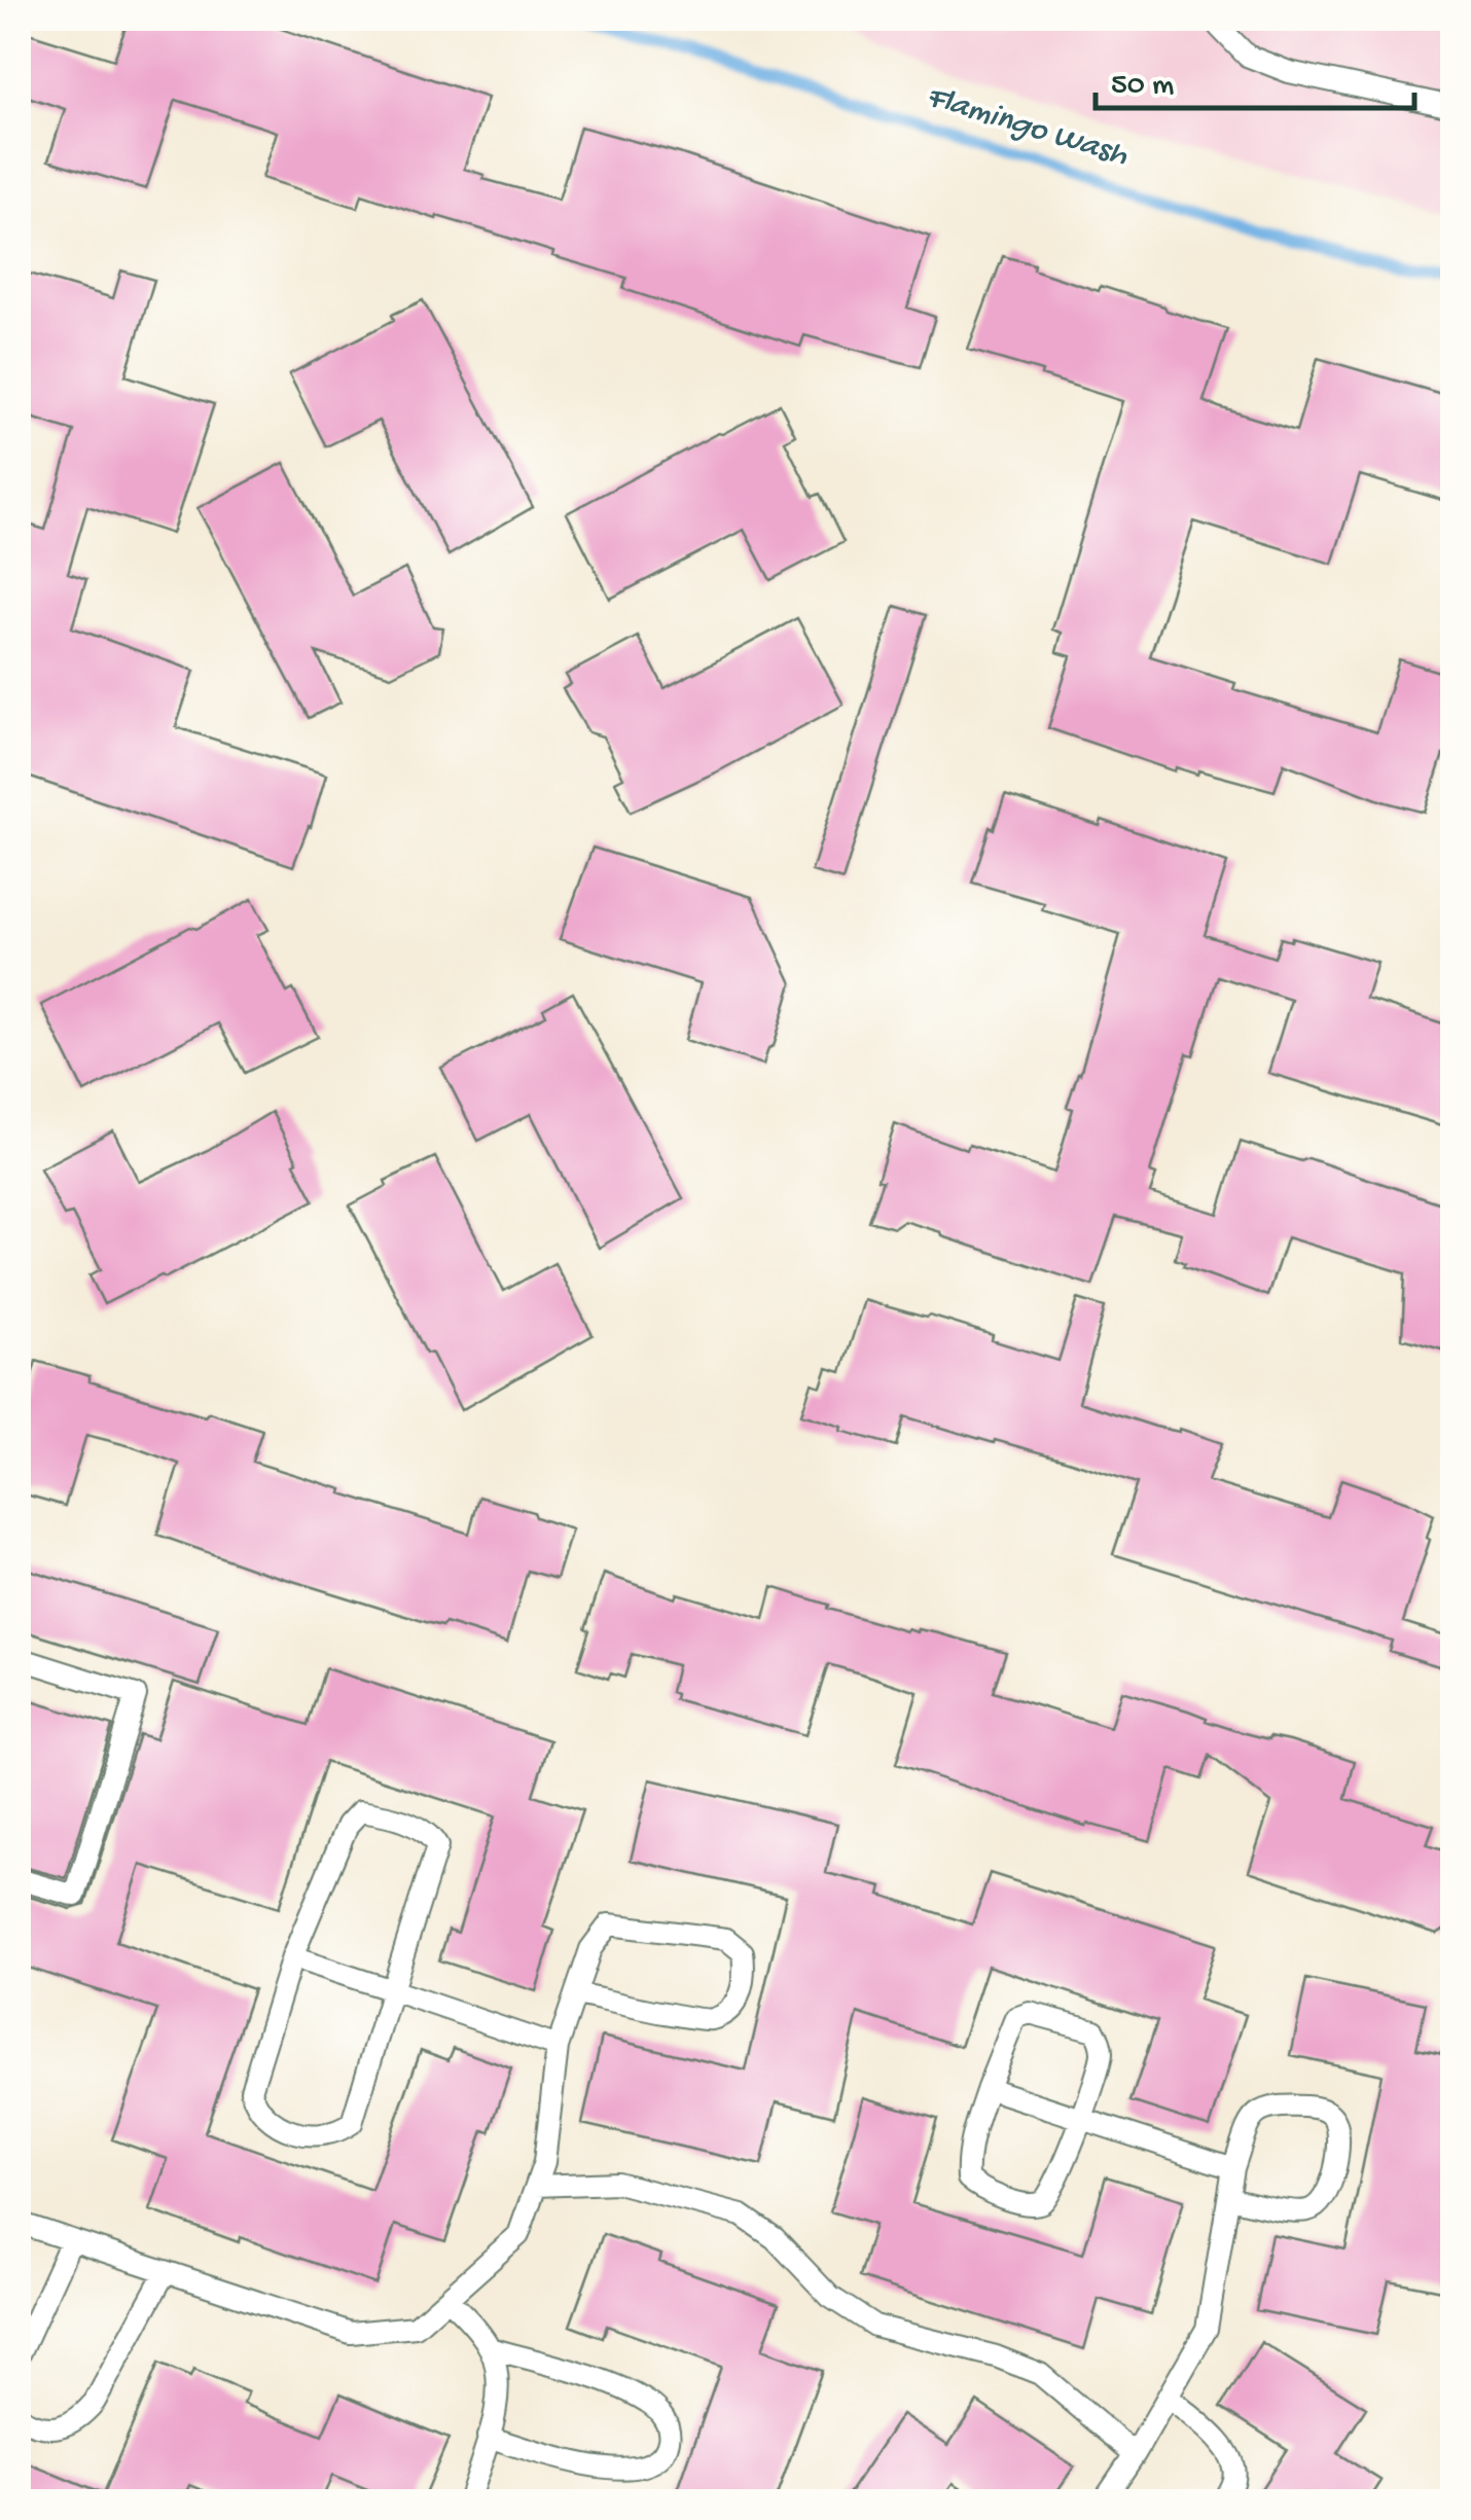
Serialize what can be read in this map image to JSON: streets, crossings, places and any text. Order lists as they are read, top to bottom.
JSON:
{
  "water": ["Flamingo Wash"],
  "scale_bar": "50 m"
}
